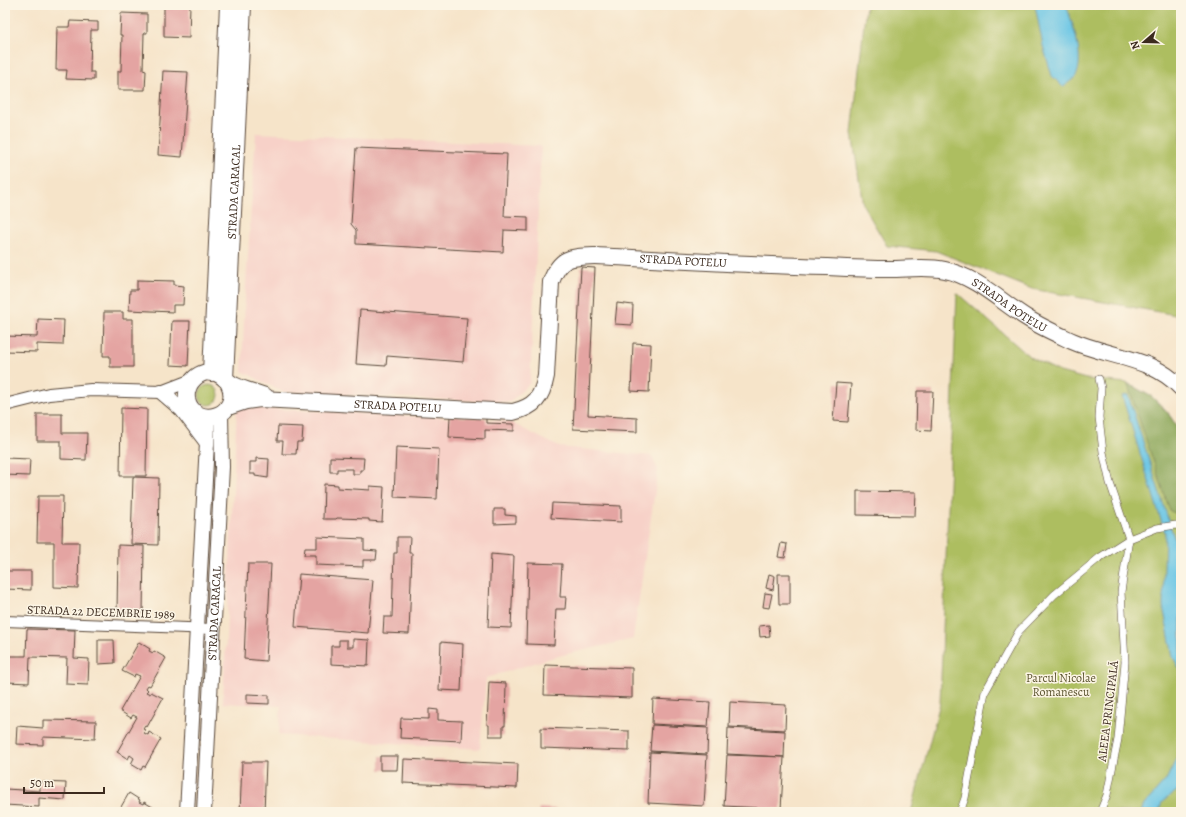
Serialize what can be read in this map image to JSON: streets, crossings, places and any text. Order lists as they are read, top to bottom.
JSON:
{
  "streets": {
    "main road": ["STRADA CARACAL", "STRADA POTELU"],
    "street": ["STRADA 22 DECEMBRIE 1989", "ALEEA PRINCIPALĂ"]
  },
  "crossings": [
    ["STRADA CARACAL", "STRADA POTELU"],
    ["STRADA CARACAL", "STRADA 22 DECEMBRIE 1989"]
  ],
  "parks": ["Parcul Nicolae Romanescu"],
  "scale_bar": "50 m",
  "north": "left"
}
